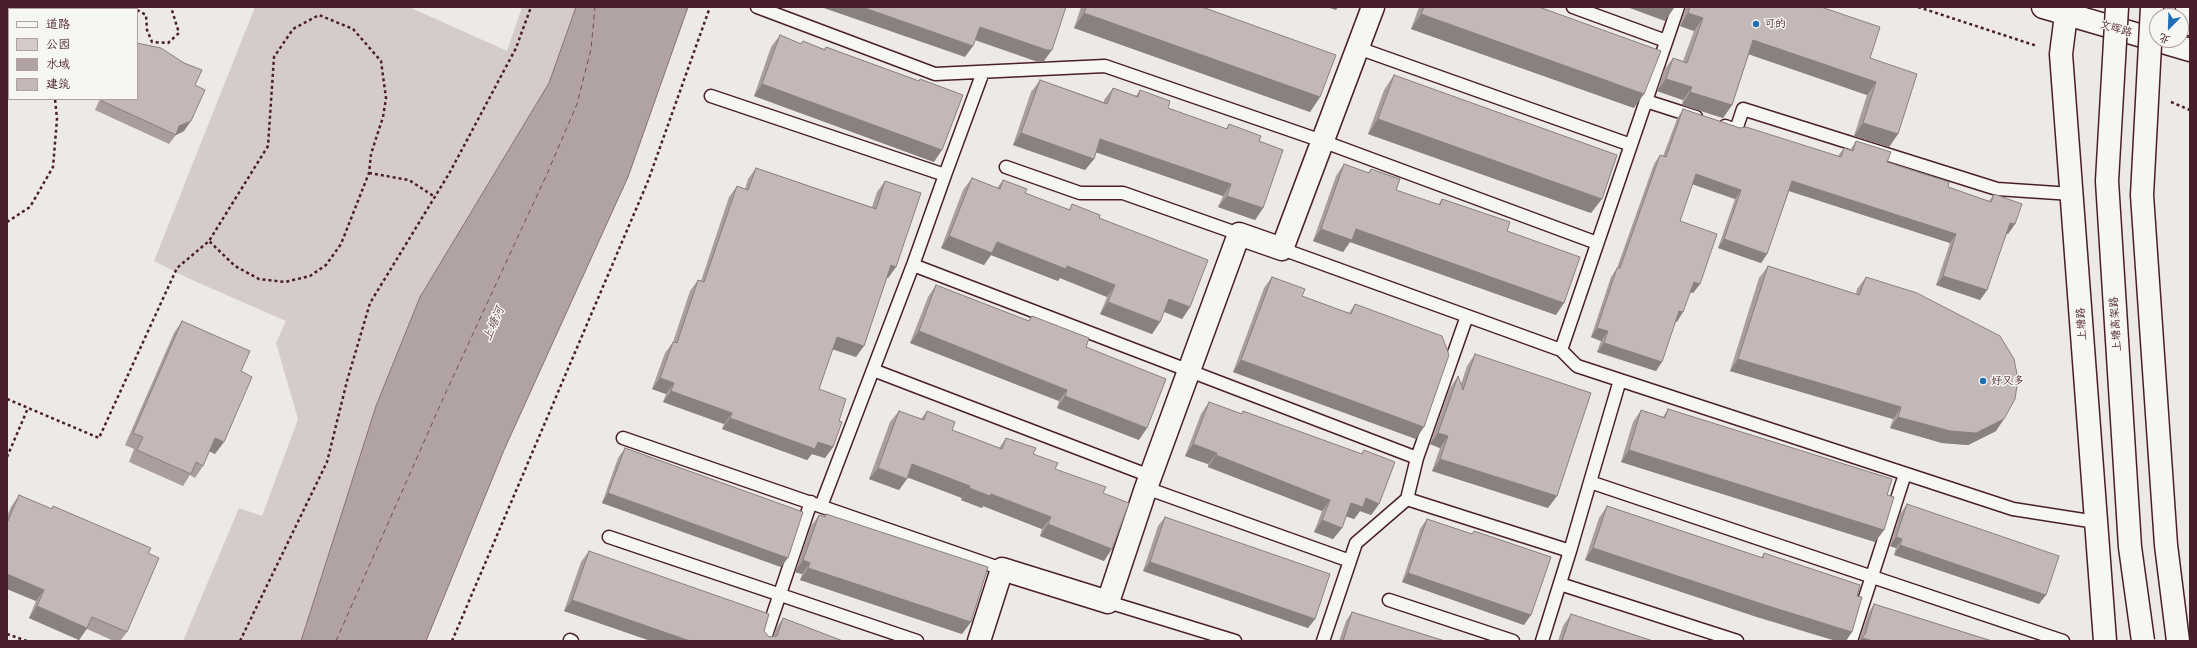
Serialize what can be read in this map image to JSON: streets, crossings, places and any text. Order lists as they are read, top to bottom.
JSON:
{
  "streets": {
    "main road": ["文晖路", "上塘路", "上塘高架路"]
  },
  "crossings": [
    ["文晖路", "上塘路"]
  ],
  "water": ["上塘河"],
  "places": ["可的", "好又多"],
  "legend": [
    "道路",
    "公园",
    "水域",
    "建筑"
  ],
  "north": "bottom left"
}
